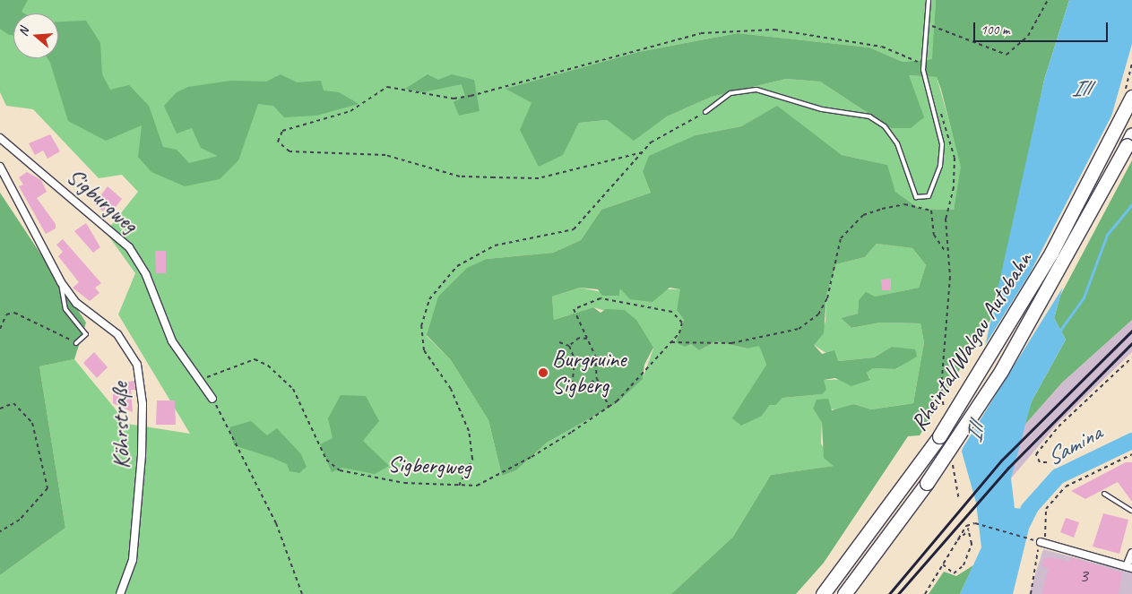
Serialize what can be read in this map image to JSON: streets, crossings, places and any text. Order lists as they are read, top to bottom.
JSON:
{
  "streets": {
    "highway": ["Rheintal/Walgau Autobahn"],
    "street": ["Sigburgweg", "Köhrstraße"],
    "path": ["Sigbergweg"]
  },
  "crossings": [
    ["Sigburgweg", "Sigbergweg"]
  ],
  "water": ["Ill", "Samina"],
  "places": ["Burgruine Sigberg"],
  "house_numbers": ["3"],
  "scale_bar": "100 m",
  "north": "left"
}
